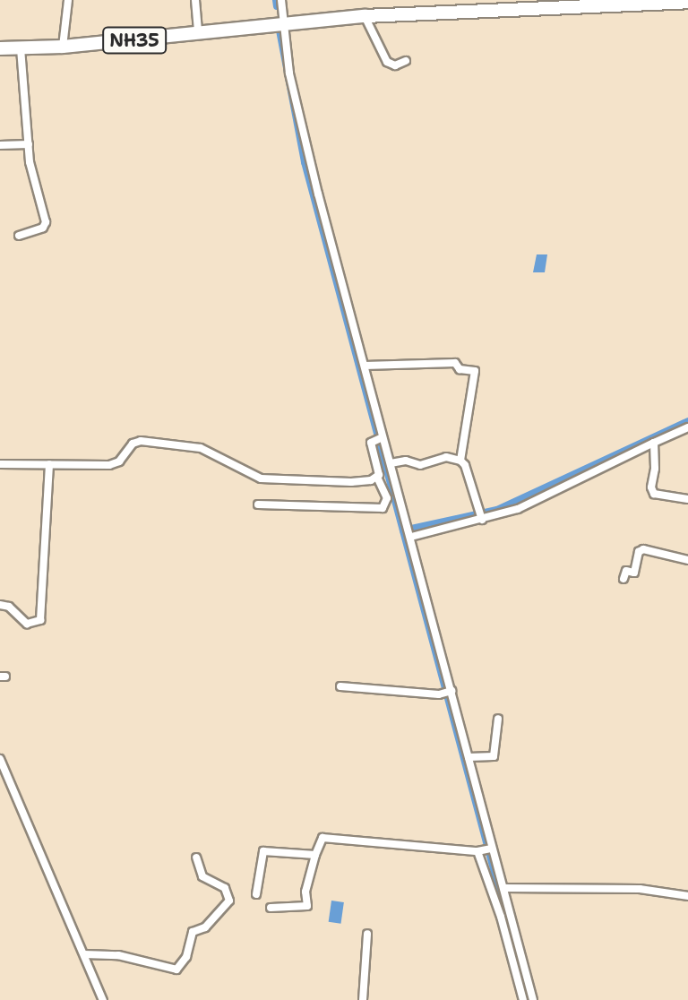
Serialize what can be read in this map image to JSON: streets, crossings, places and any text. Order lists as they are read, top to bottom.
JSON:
{
  "streets": {
    "highway": ["NH35"]
  }
}
